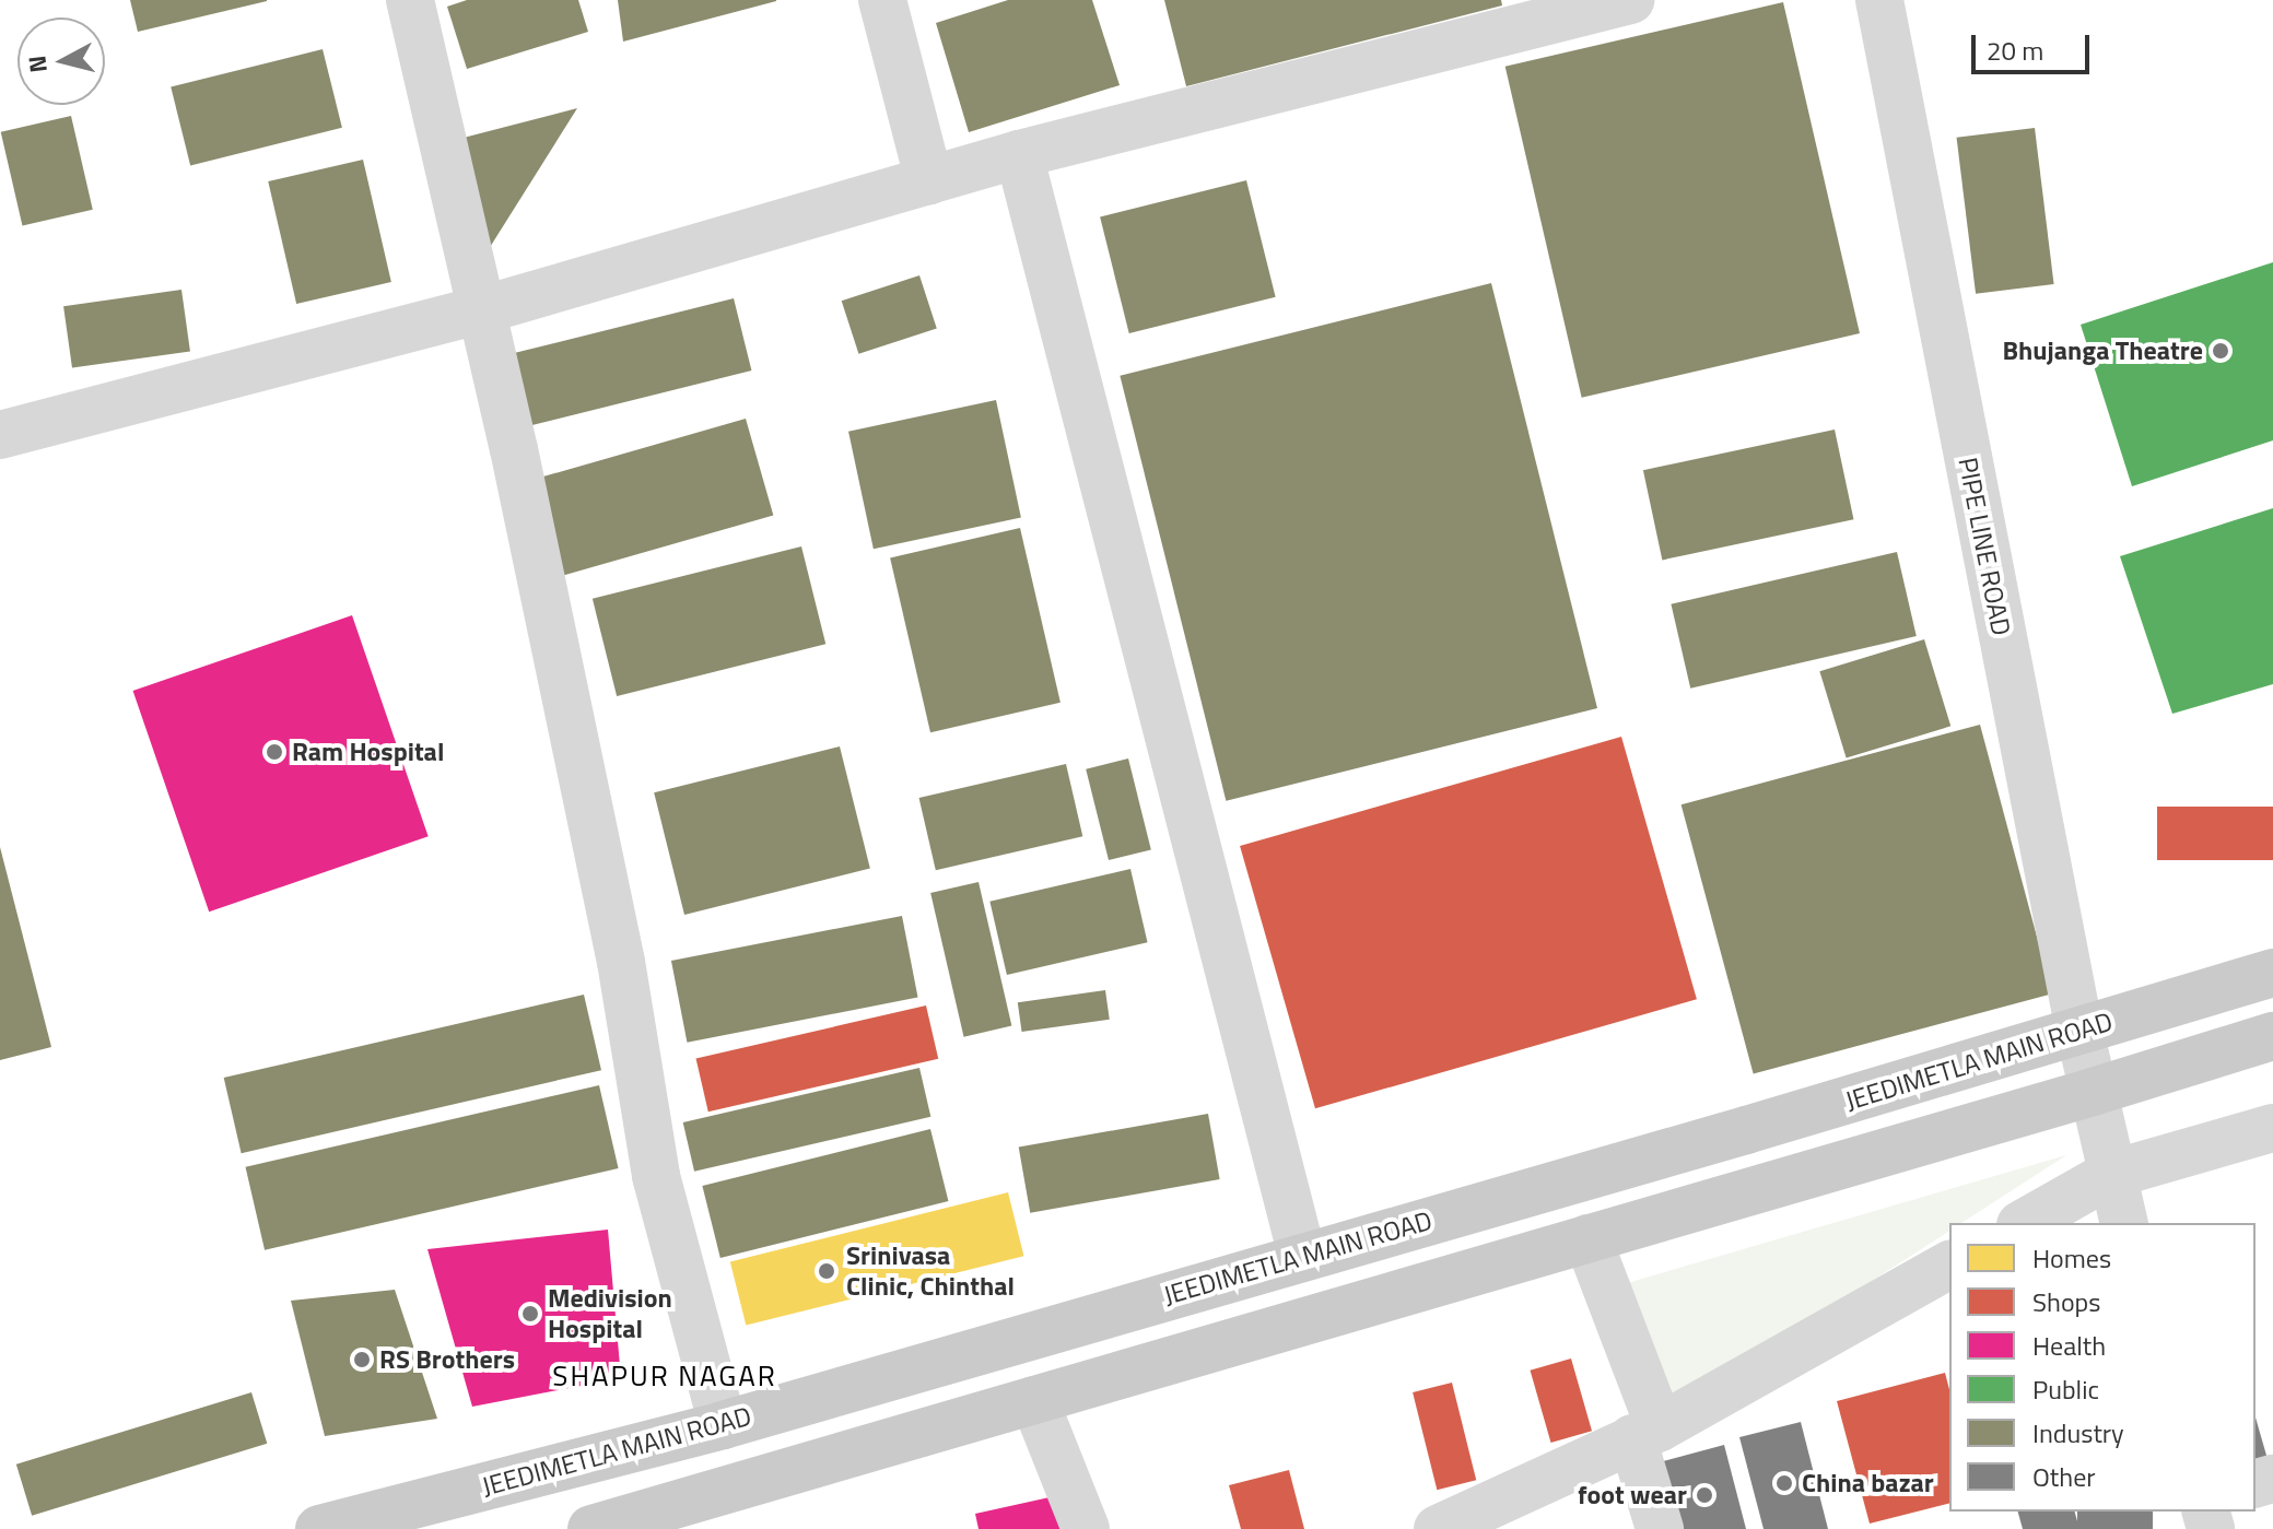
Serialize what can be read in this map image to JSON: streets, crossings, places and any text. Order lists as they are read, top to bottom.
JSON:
{
  "streets": {
    "main road": ["JEEDIMETLA MAIN ROAD"],
    "street": ["PIPE LINE ROAD"]
  },
  "crossings": [
    ["PIPE LINE ROAD", "JEEDIMETLA MAIN ROAD"]
  ],
  "districts": ["SHAPUR NAGAR"],
  "places": [
    "Bhujanga Theatre",
    "Ram Hospital",
    "Srinivasa Clinic, Chinthal",
    "Medivision Hospital",
    "RS Brothers",
    "China bazar",
    "foot wear"
  ],
  "legend": [
    "Homes",
    "Shops",
    "Health",
    "Public",
    "Industry",
    "Other"
  ],
  "scale_bar": "20 m",
  "north": "left"
}
